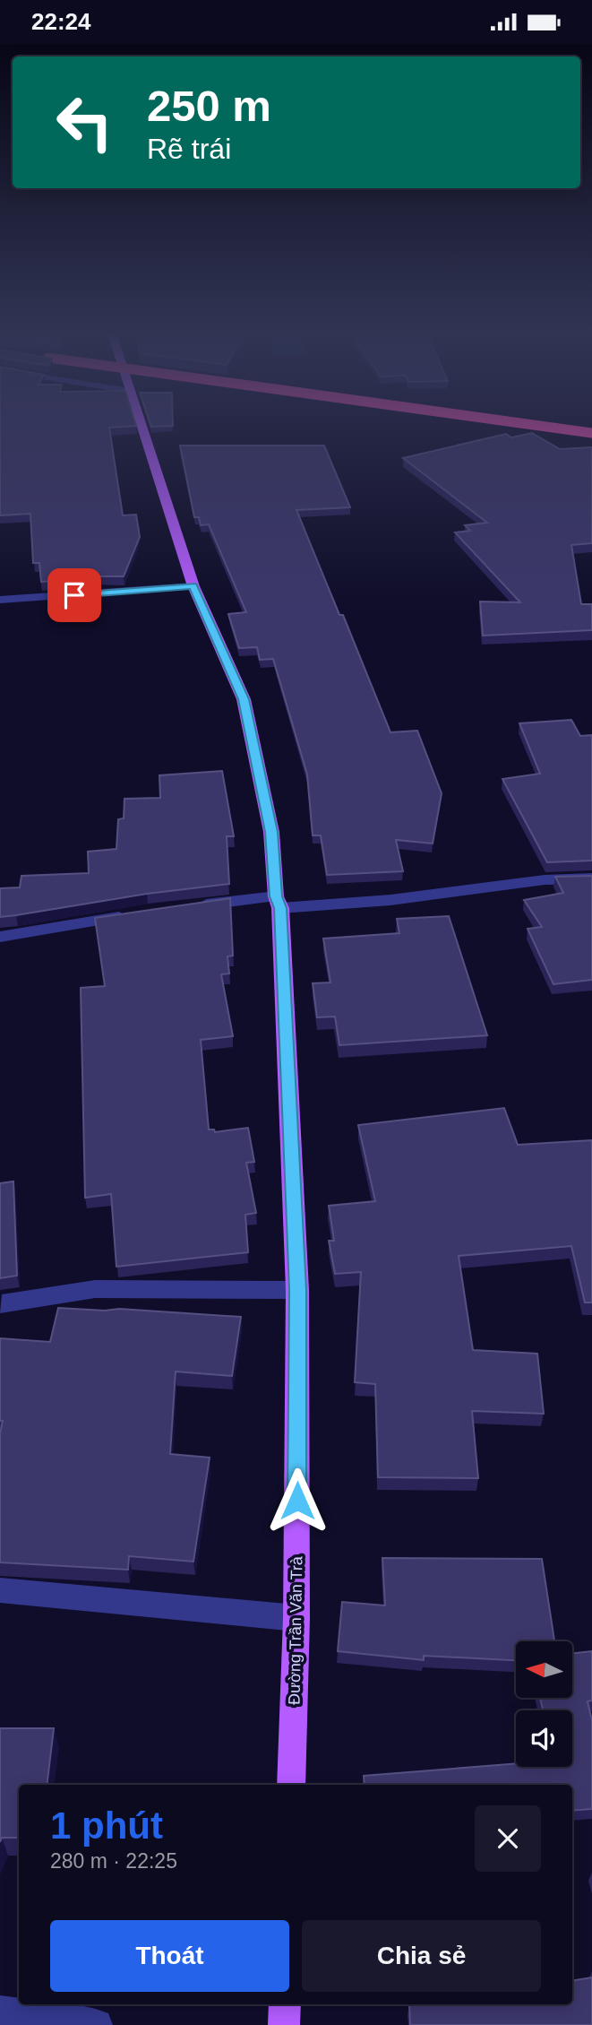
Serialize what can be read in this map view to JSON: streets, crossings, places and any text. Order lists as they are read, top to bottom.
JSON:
{
  "streets": {
    "main road": ["Đường Trần Văn Trà"]
  },
  "north": "left",
  "page": {
    "status": "22:24",
    "turn": ["250 m", "Rẽ trái"],
    "heading": ["1 phút", "280 m · 22:25"],
    "buttons": ["Thoát", "Chia sẻ"]
  }
}
